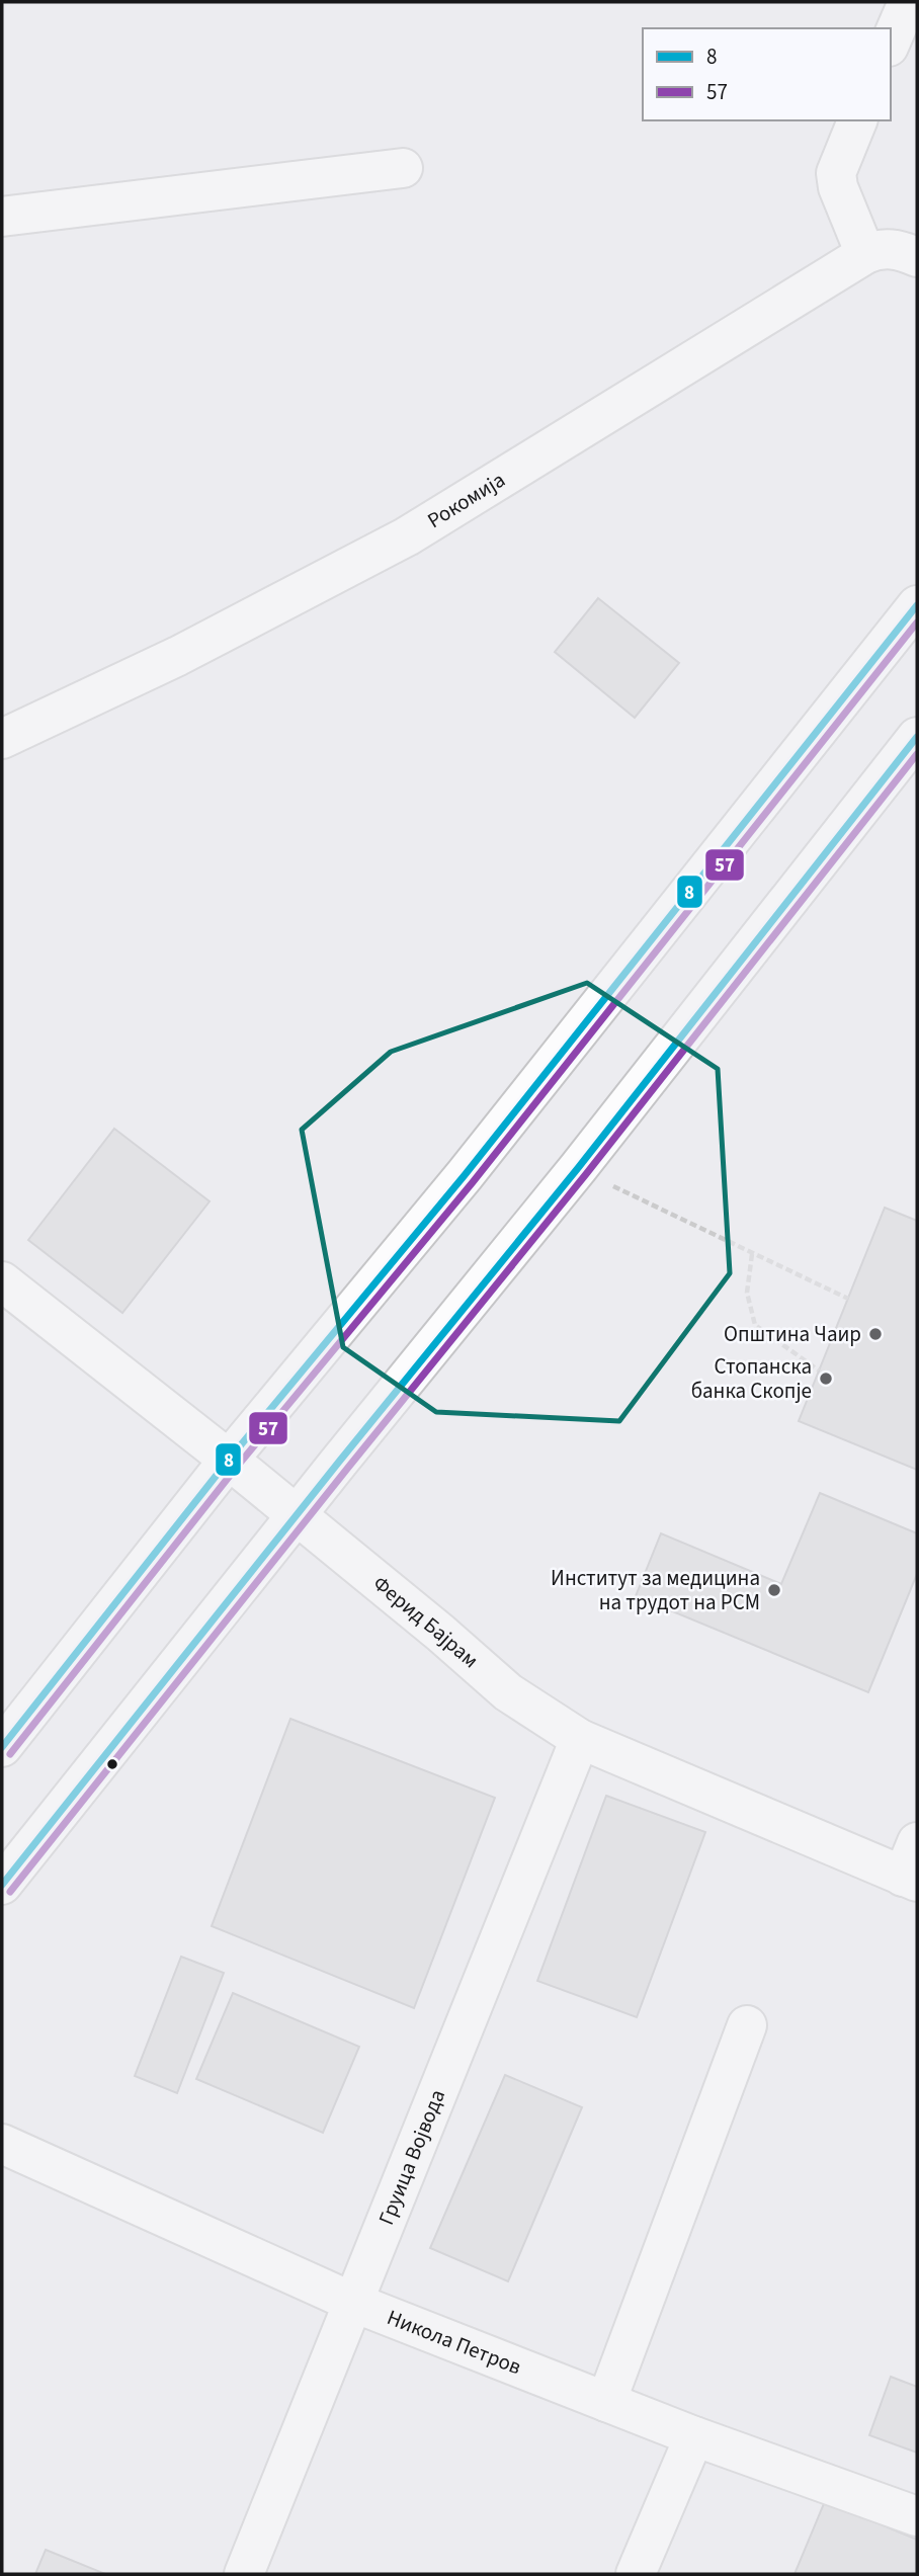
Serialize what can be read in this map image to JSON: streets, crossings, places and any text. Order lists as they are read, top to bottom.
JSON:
{
  "streets": {
    "street": [
      "Рокомија",
      "Ферид Бајрам",
      "Груица Војвода",
      "Никола Петров"
    ]
  },
  "crossings": [
    ["Ферид Бајрам", "Груица Војвода"],
    ["Груица Војвода", "Никола Петров"]
  ],
  "places": ["Општина Чаир", "Стопанска банка Скопје", "Институт за медицина на трудот на РСМ"],
  "lines": ["transit line 8", "transit line 57"],
  "legend": ["8", "57"]
}
